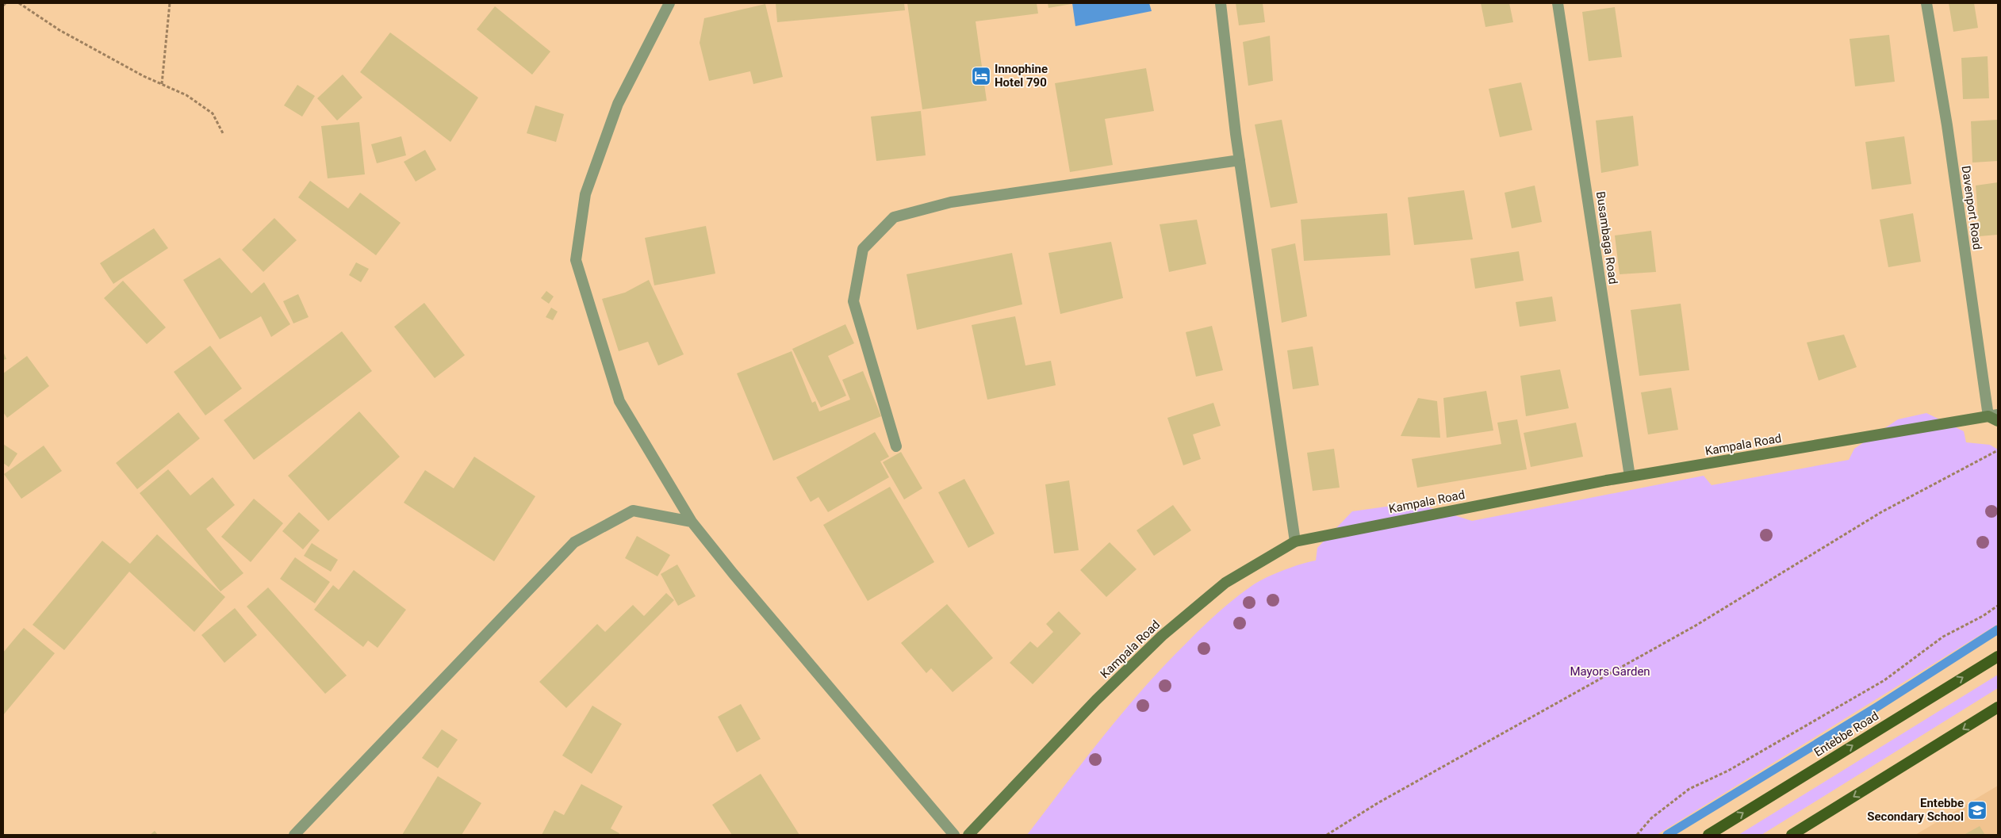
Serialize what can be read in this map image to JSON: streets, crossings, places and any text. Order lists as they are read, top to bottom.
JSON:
{
  "streets": {
    "highway": ["Entebbe Road"],
    "main road": ["Kampala Road"],
    "street": ["Davenport Road", "Busambaga Road"]
  },
  "crossings": [
    ["Davenport Road", "Kampala Road"],
    ["Busambaga Road", "Kampala Road"]
  ],
  "parks": ["Mayors Garden"],
  "places": {
    "hotel": ["Innophine Hotel 790"],
    "school or university": ["Entebbe Secondary School"]
  }
}
